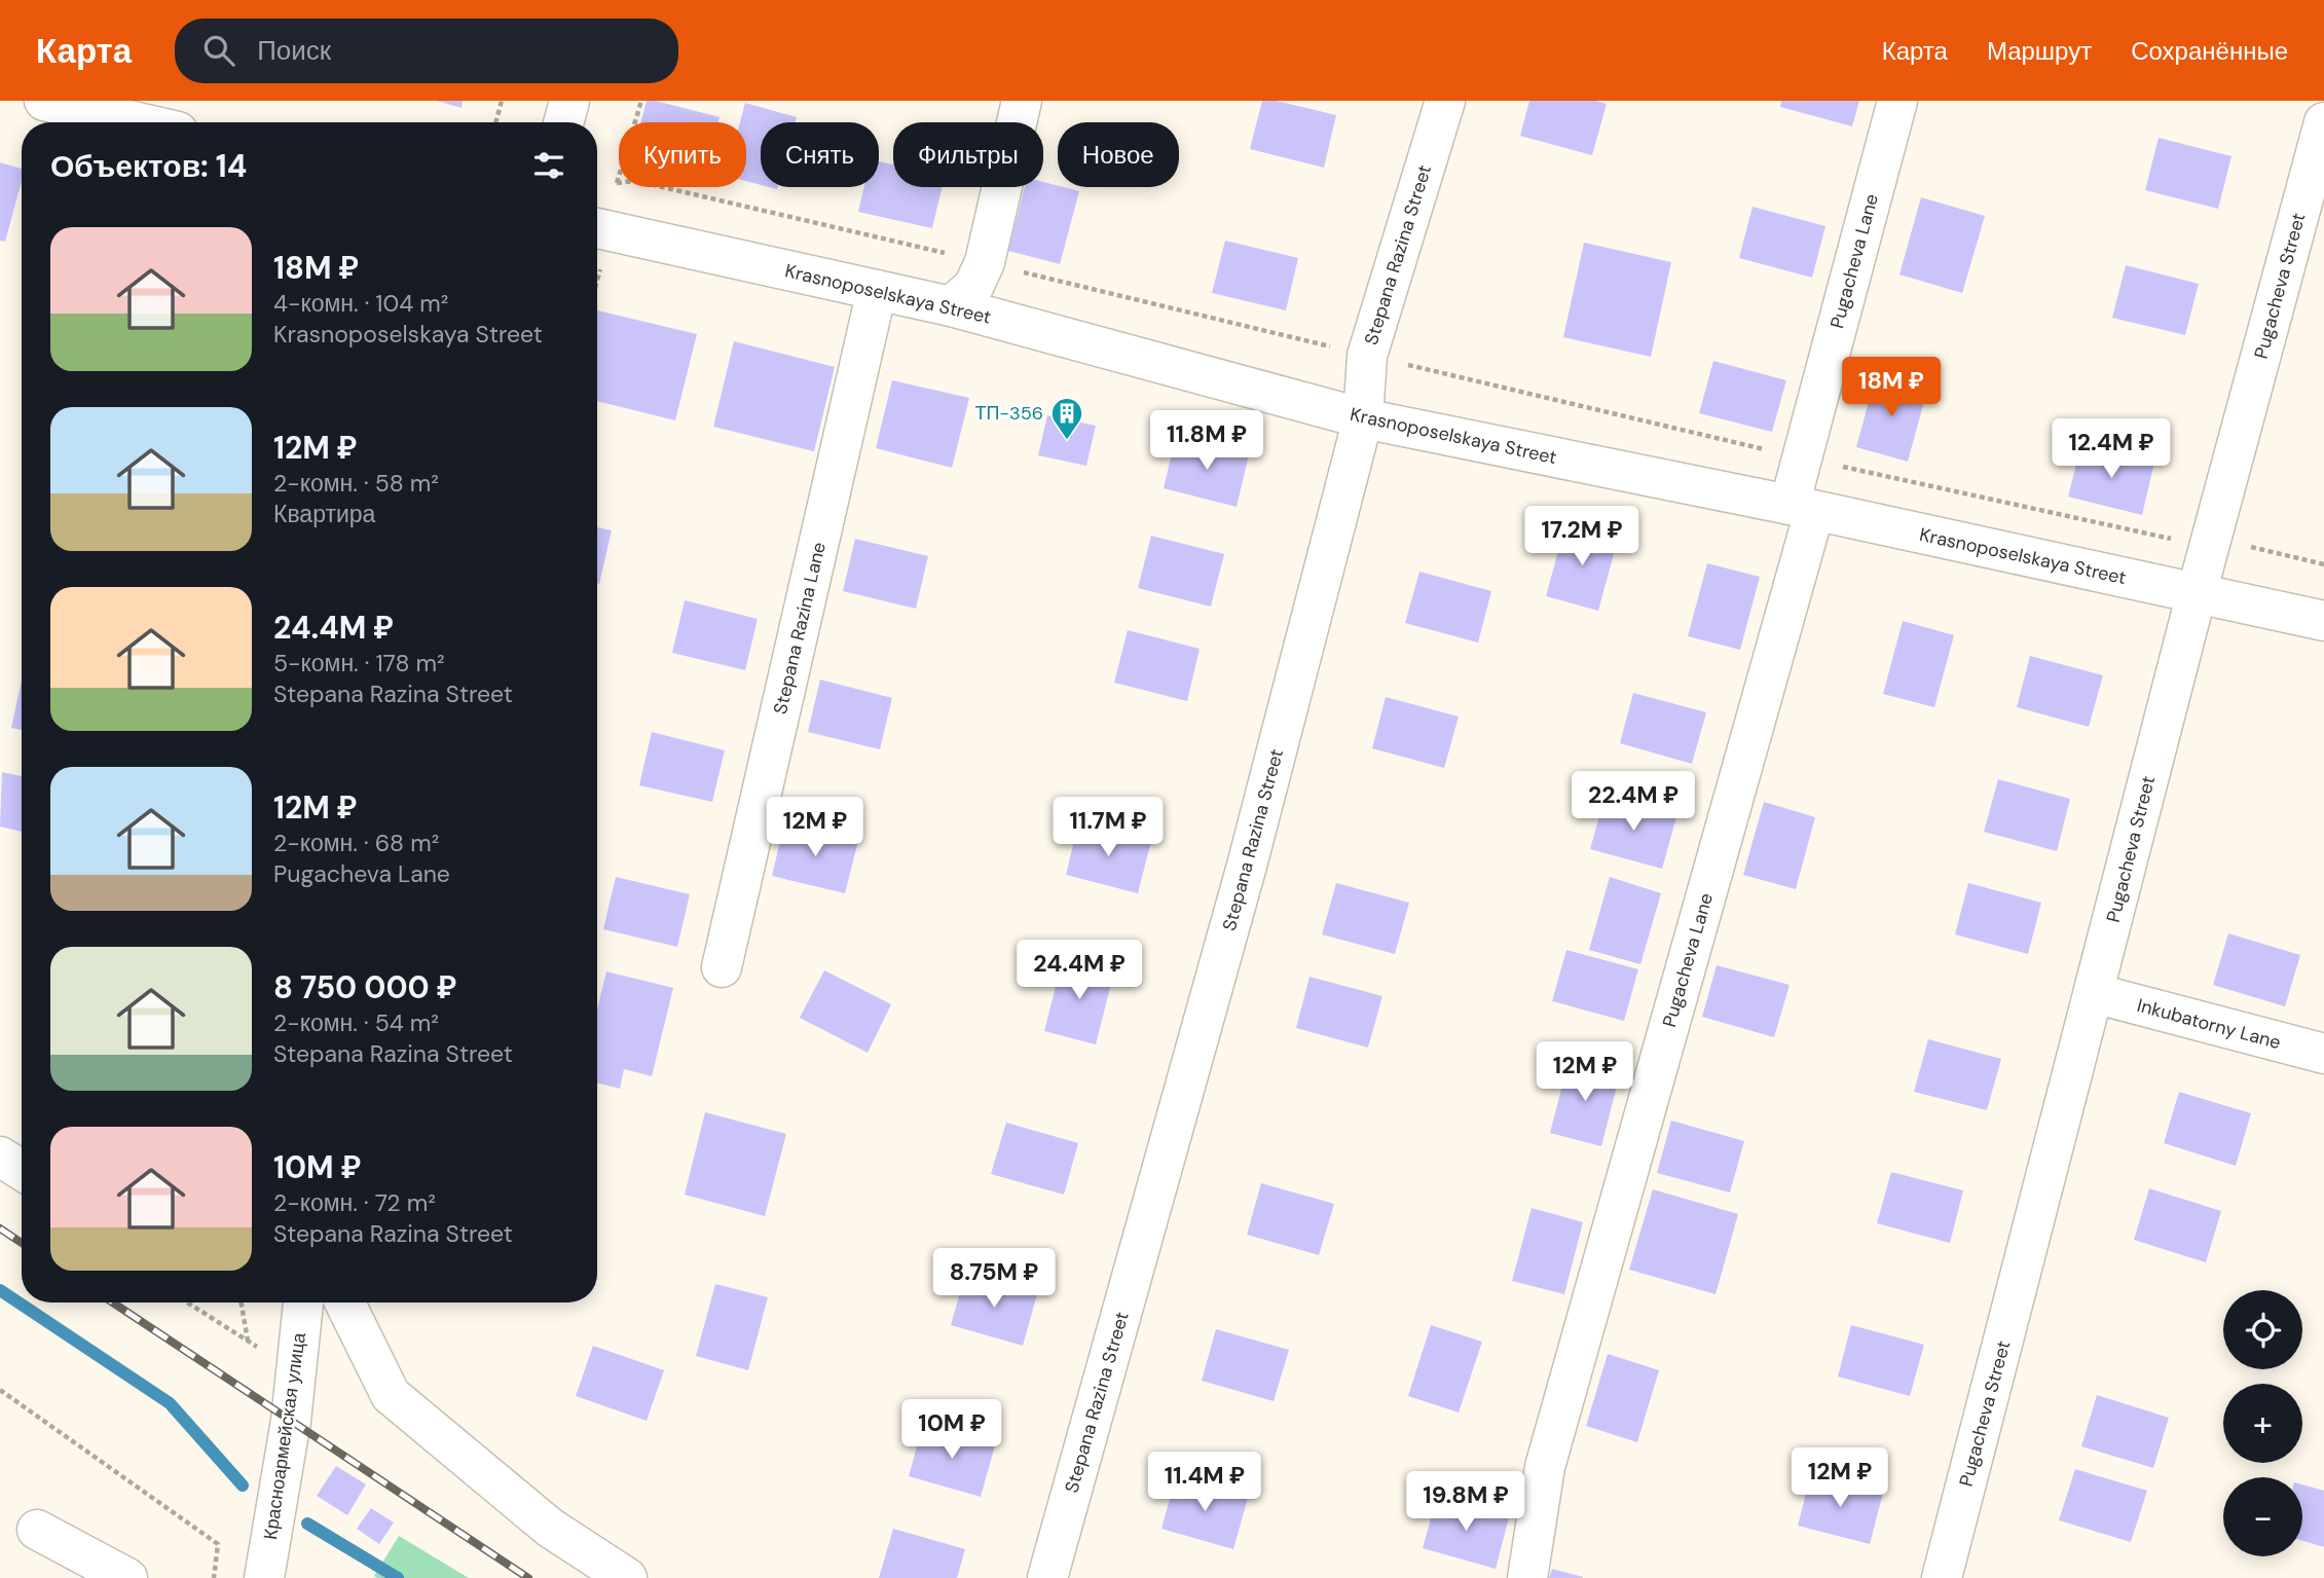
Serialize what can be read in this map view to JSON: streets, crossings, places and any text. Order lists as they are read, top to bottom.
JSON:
{
  "streets": {
    "street": [
      "Stepana Razina Street",
      "Pugacheva Lane",
      "Pugacheva Street",
      "Krasnoposelskaya Street",
      "Stepana Razina Lane",
      "Inkubatorny Lane",
      "Красноармейская улица"
    ]
  },
  "crossings": [
    ["Stepana Razina Street", "Krasnoposelskaya Street"],
    ["Pugacheva Lane", "Krasnoposelskaya Street"],
    ["Pugacheva Street", "Krasnoposelskaya Street"],
    ["Pugacheva Street", "Inkubatorny Lane"],
    ["Krasnoposelskaya Street", "Stepana Razina Lane"]
  ],
  "places": {
    "building": ["ТП-356"]
  },
  "page": {
    "header": "Карта",
    "search": "Поиск",
    "nav": ["Карта", "Маршрут", "Сохранённые"],
    "chip": [
      "Купить",
      "Снять",
      "Фильтры",
      "Новое"
    ],
    "heading": "Объектов: 14",
    "list": [
      {
        "name": "18M ₽",
        "note": "4-комн. · 104 m² · Krasnoposelskaya Street"
      },
      {
        "name": "12M ₽",
        "note": "2-комн. · 58 m² · Квартира"
      },
      {
        "name": "24.4M ₽",
        "note": "5-комн. · 178 m² · Stepana Razina Street"
      },
      {
        "name": "12M ₽",
        "note": "2-комн. · 68 m² · Pugacheva Lane"
      },
      {
        "name": "8 750 000 ₽",
        "note": "2-комн. · 54 m² · Stepana Razina Street"
      },
      {
        "name": "10M ₽",
        "note": "2-комн. · 72 m² · Stepana Razina Street"
      }
    ],
    "price": [
      "18M ₽",
      "11.8M ₽",
      "12.4M ₽",
      "17.2M ₽",
      "22.4M ₽",
      "12M ₽",
      "11.7M ₽",
      "24.4M ₽",
      "12M ₽",
      "8.75M ₽",
      "10M ₽",
      "12M ₽",
      "11.4M ₽",
      "19.8M ₽"
    ],
    "map_buttons": ["+", "−"]
  }
}
